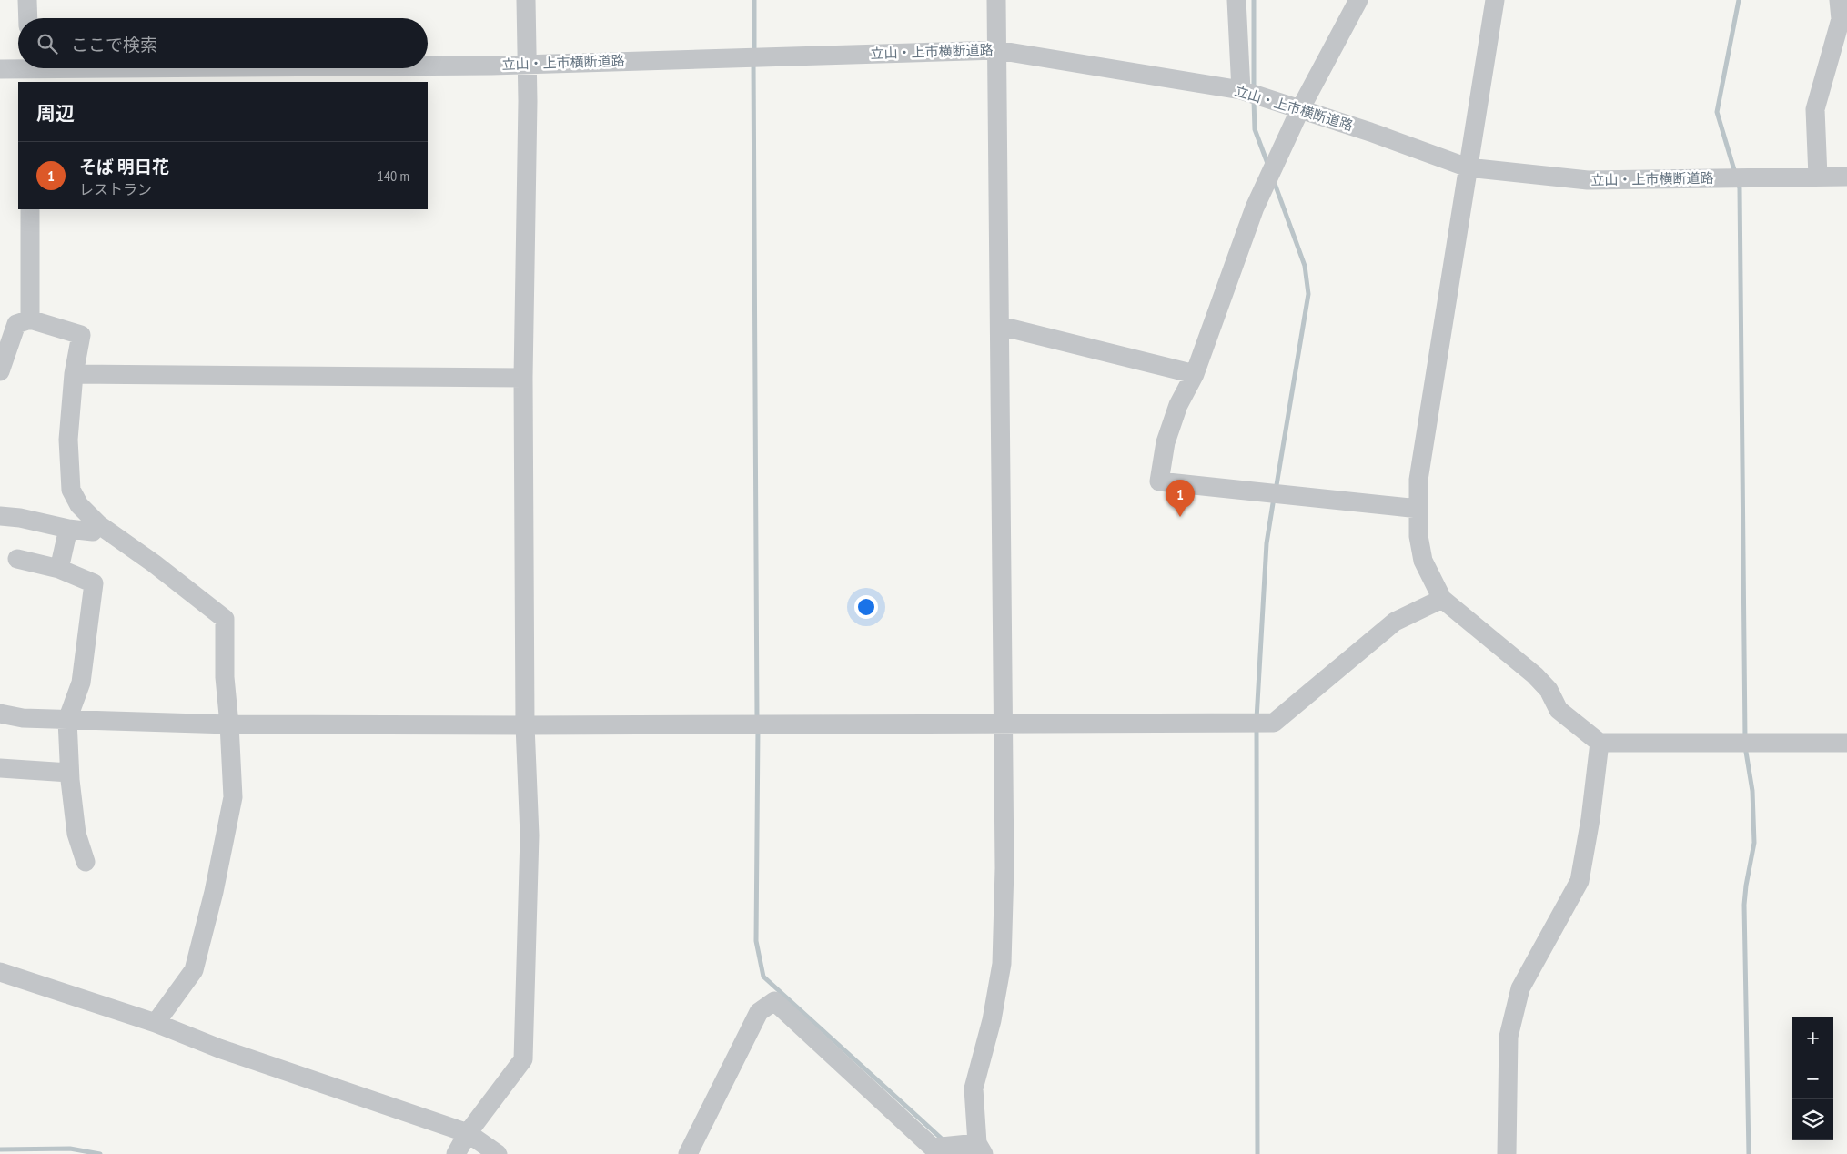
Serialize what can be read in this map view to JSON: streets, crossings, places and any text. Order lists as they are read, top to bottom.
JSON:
{
  "streets": {
    "street": ["立山・上市横断道路"]
  },
  "page": {
    "search": "ここで検索",
    "heading": "周辺",
    "list": [
      {
        "mark": "1",
        "name": "そば 明日花",
        "note": "レストラン",
        "value": "140 m"
      }
    ],
    "pins": "1",
    "map_buttons": ["+", "−"]
  }
}
